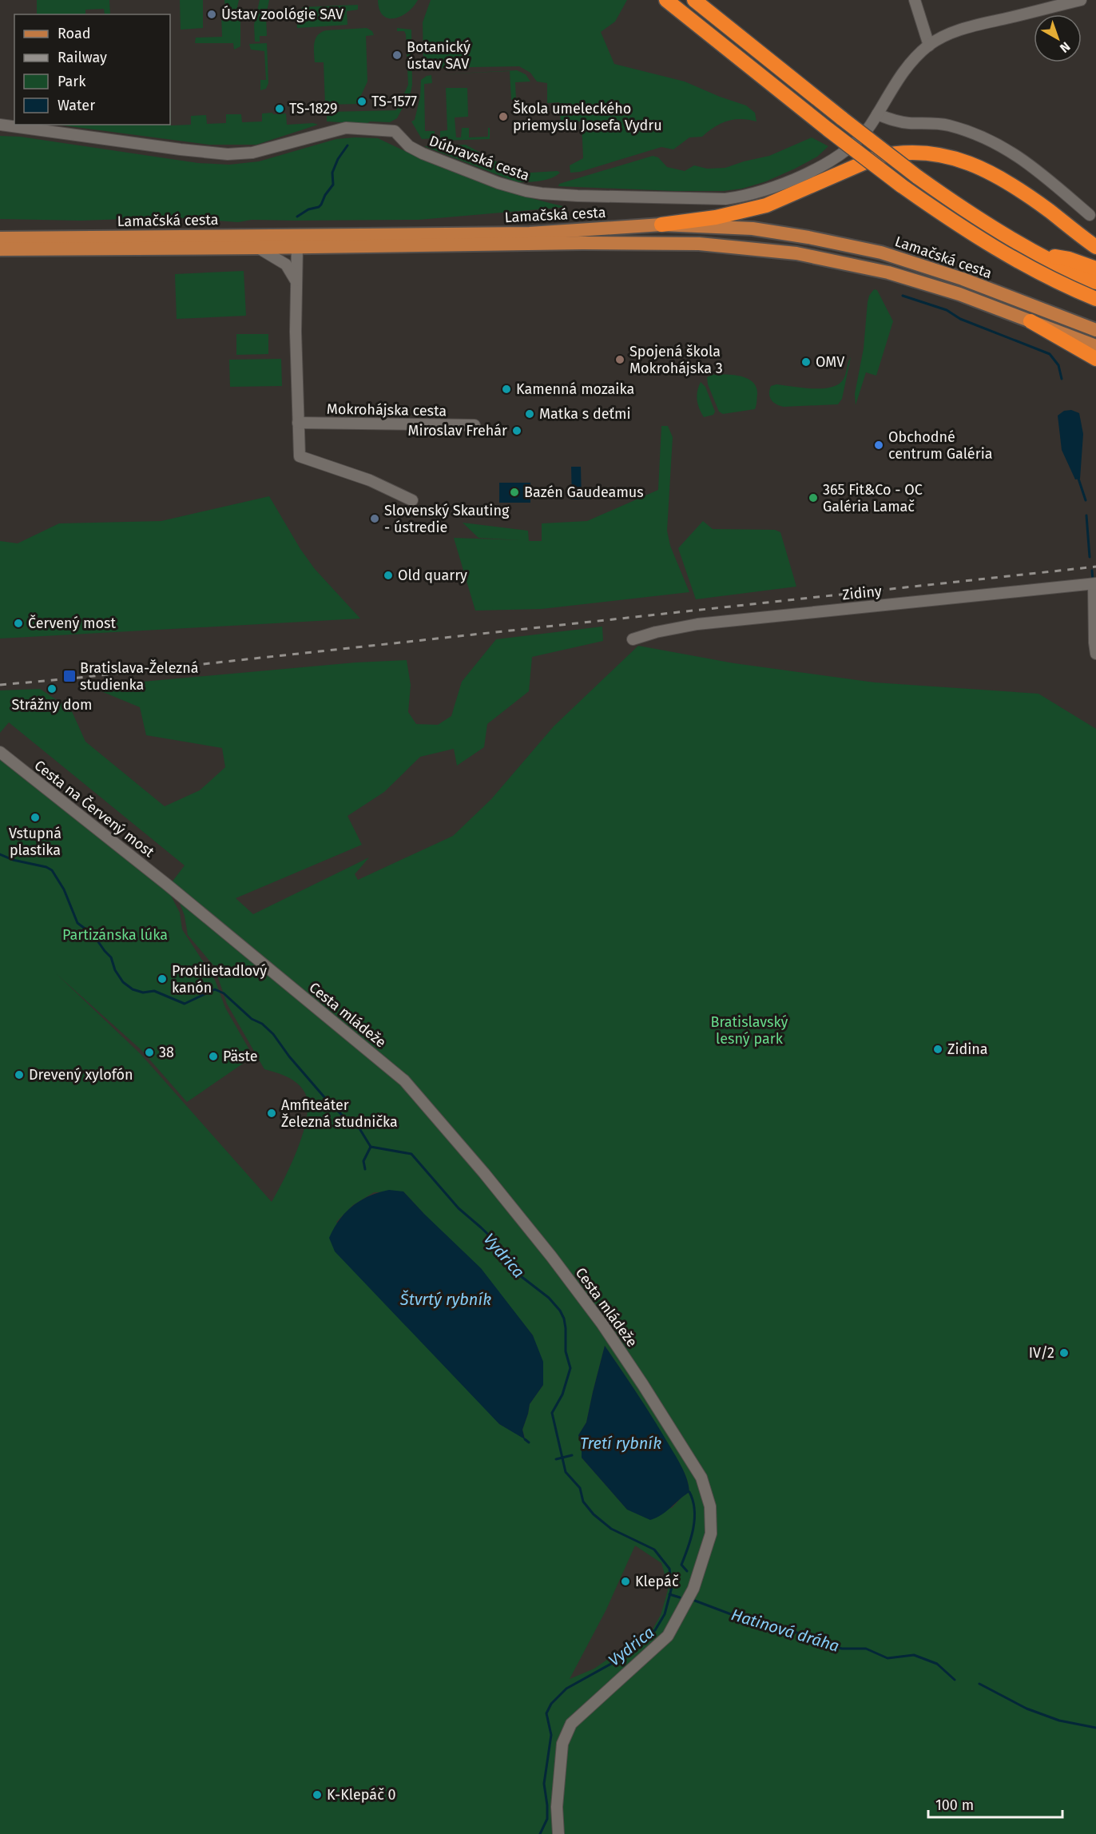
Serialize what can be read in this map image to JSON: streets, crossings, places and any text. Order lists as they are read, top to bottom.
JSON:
{
  "streets": {
    "main road": ["Lamačská cesta"],
    "street": [
      "Dúbravská cesta",
      "Mokrohájska cesta",
      "Zidiny",
      "Cesta na Červený most",
      "Cesta mládeže"
    ]
  },
  "crossings": [
    ["Cesta na Červený most", "Cesta mládeže"]
  ],
  "water": [
    "Vydrica",
    "Štvrtý rybník",
    "Tretí rybník",
    "Hatinová dráha"
  ],
  "parks": ["Partizánska lúka", "Bratislavský lesný park"],
  "places": {
    "other": [
      "Ústav zoológie SAV",
      "Botanický ústav SAV",
      "TS-1577",
      "TS-1829",
      "Škola umeleckého priemyslu Josefa Vydru",
      "Spojená škola Mokrohájska 3",
      "OMV",
      "Kamenná mozaika",
      "Matka s deťmi",
      "Miroslav Frehár",
      "Obchodné centrum Galéria",
      "Bazén Gaudeamus",
      "365 Fit&Co - OC Galéria Lamač",
      "Slovenský Skauting - ústredie",
      "Old quarry",
      "Červený most",
      "Strážny dom",
      "Vstupná plastika",
      "Protilietadlový kanón",
      "Zidina",
      "38",
      "Päste",
      "Drevený xylofón",
      "Amfiteáter Železná studnička",
      "IV/2",
      "Klepáč",
      "K-Klepáč 0"
    ],
    "transit": ["Bratislava-Železná studienka"]
  },
  "legend": [
    "Road",
    "Railway",
    "Park",
    "Water"
  ],
  "scale_bar": "100 m",
  "north": "bottom right"
}
